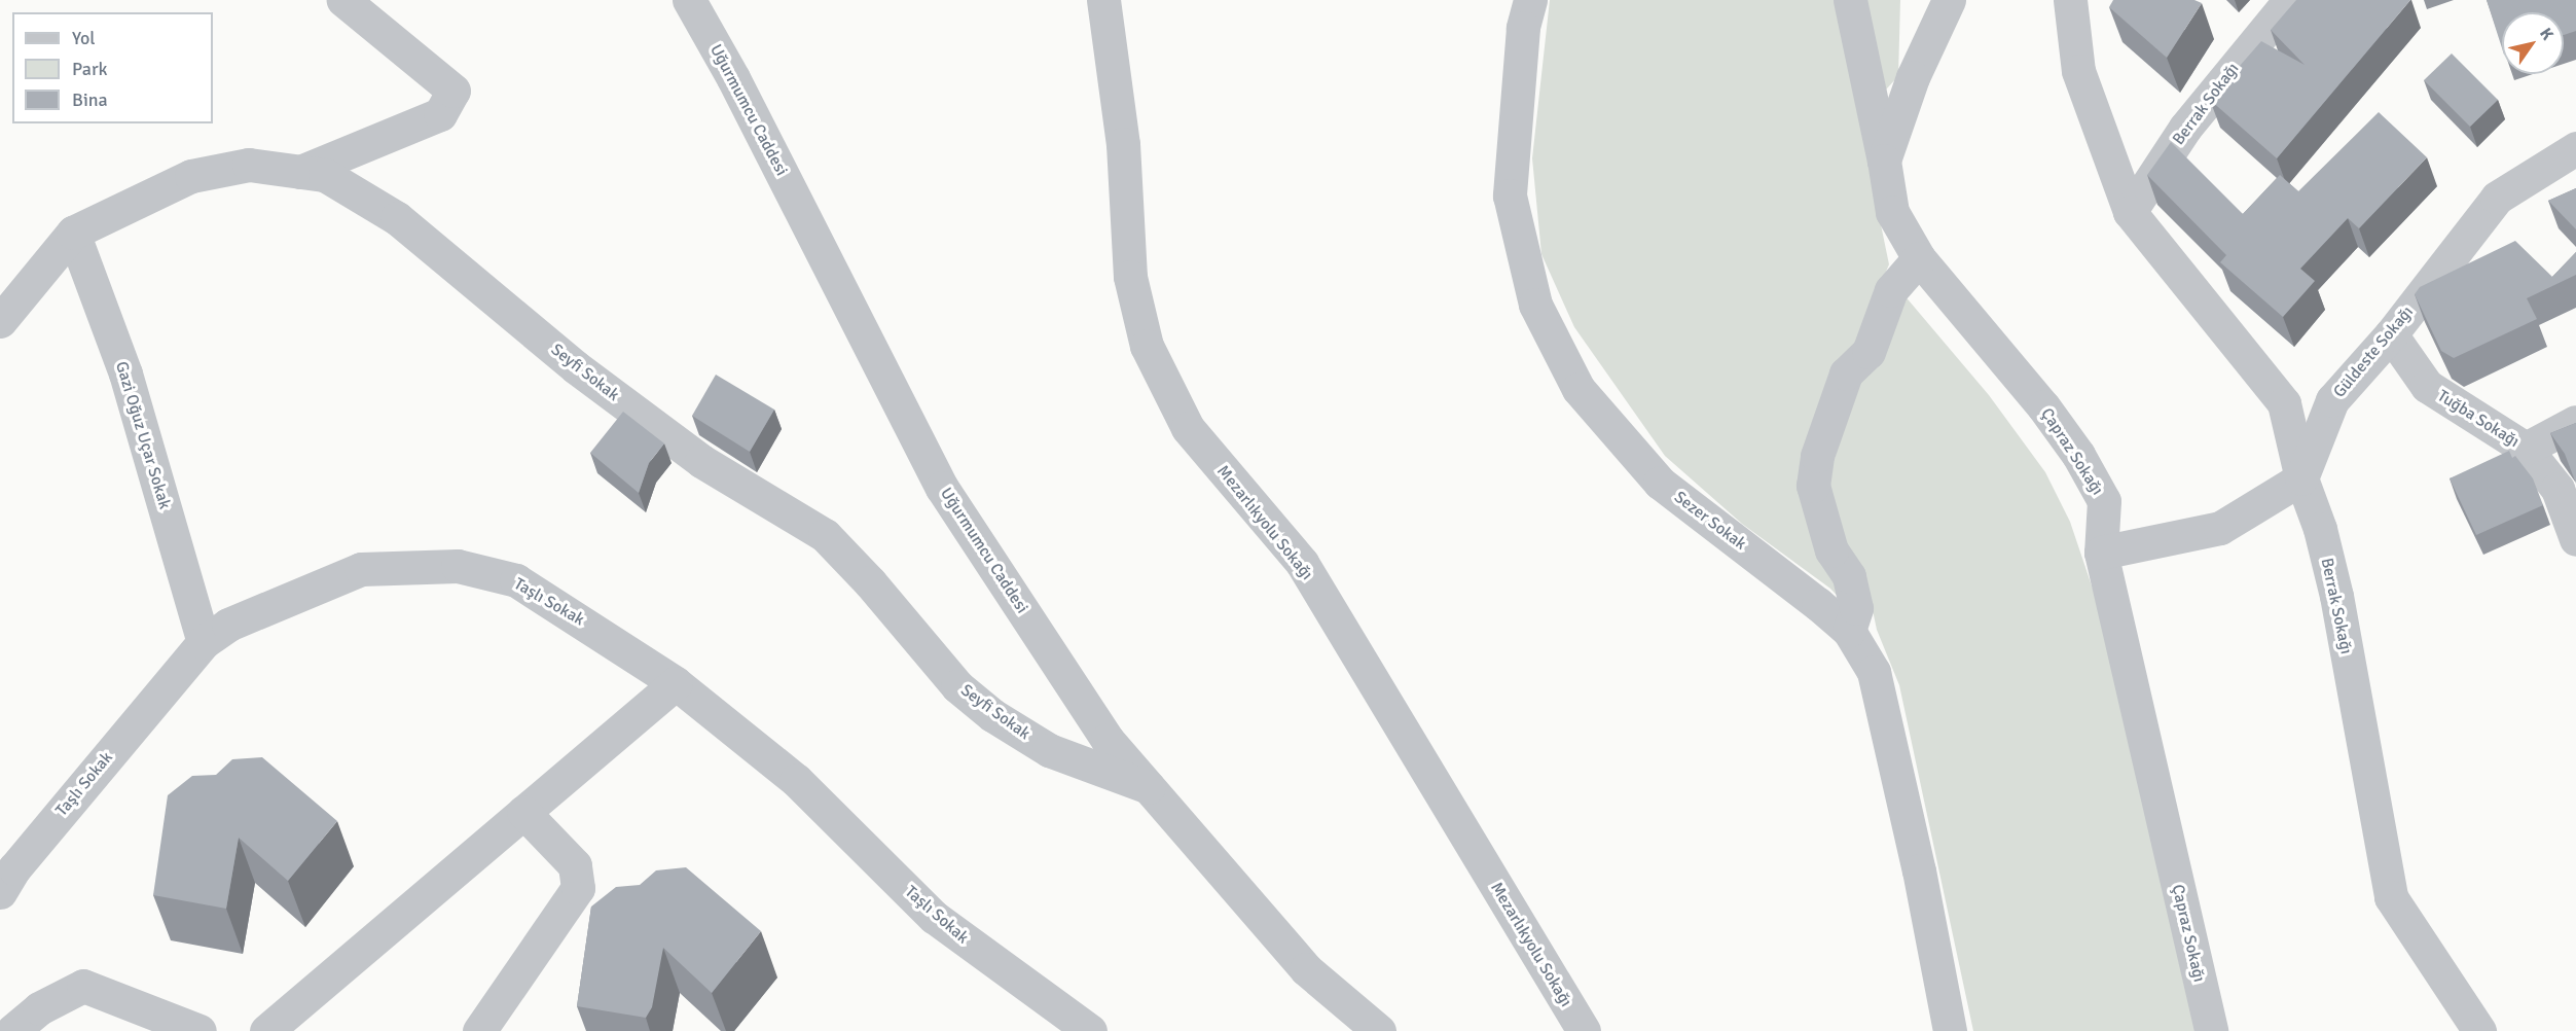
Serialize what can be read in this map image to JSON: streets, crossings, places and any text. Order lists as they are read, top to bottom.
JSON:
{
  "streets": {
    "street": [
      "Berrak Sokağı",
      "Uğurmumcu Caddesi",
      "Güldeste Sokağı",
      "Seyfi Sokak",
      "Tuğba Sokağı",
      "Gazi Oğuz Uçar Sokak",
      "Çapraz Sokağı",
      "Sezer Sokak",
      "Mezarlıkyolu Sokağı",
      "Taşlı Sokak"
    ]
  },
  "crossings": [
    ["Berrak Sokağı", "Güldeste Sokağı"],
    ["Uğurmumcu Caddesi", "Seyfi Sokak"],
    ["Güldeste Sokağı", "Tuğba Sokağı"],
    ["Seyfi Sokak", "Gazi Oğuz Uçar Sokak"],
    ["Gazi Oğuz Uçar Sokak", "Taşlı Sokak"]
  ],
  "legend": ["Yol", "Park", "Bina"],
  "north": "top right"
}
